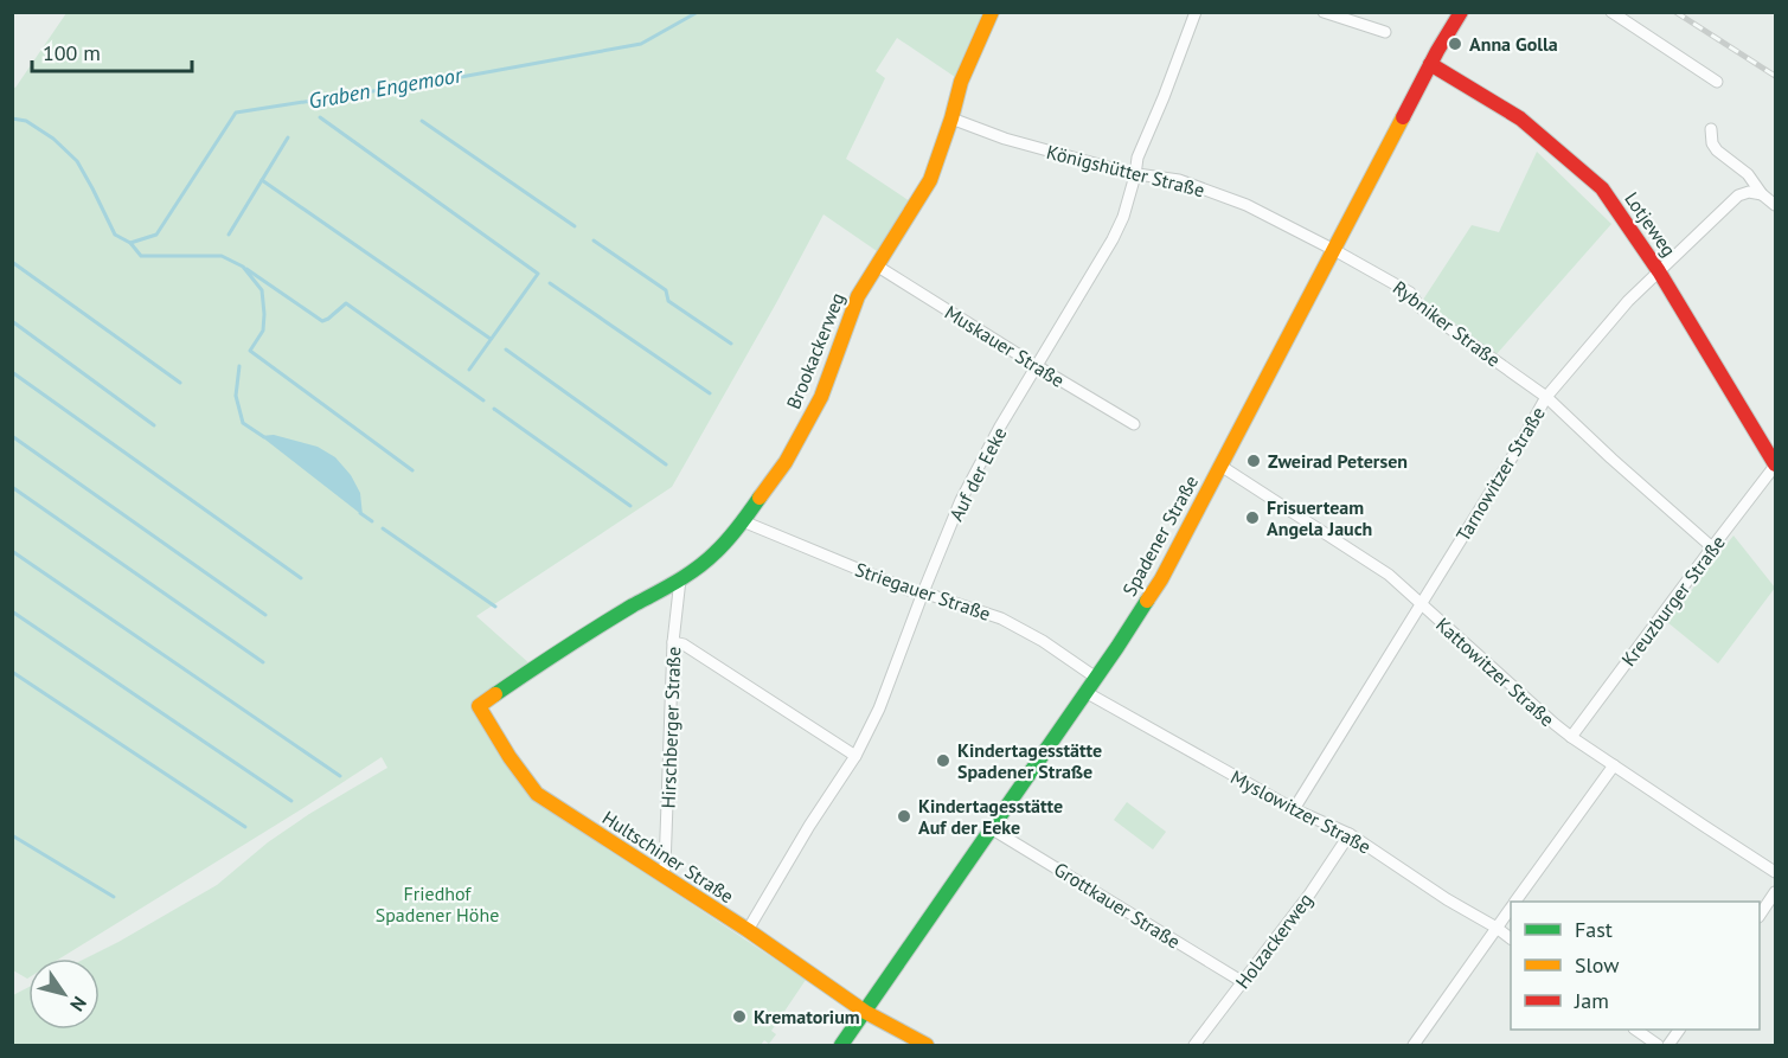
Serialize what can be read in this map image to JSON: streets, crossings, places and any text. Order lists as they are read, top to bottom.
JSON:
{
  "streets": {
    "street": [
      "Königshütter Straße",
      "Lotjeweg",
      "Rybniker Straße",
      "Muskauer Straße",
      "Brookackerweg",
      "Auf der Eeke",
      "Tarnowitzer Straße",
      "Spadener Straße",
      "Striegauer Straße",
      "Kreuzburger Straße",
      "Kattowitzer Straße",
      "Hirschberger Straße",
      "Myslowitzer Straße",
      "Hultschiner Straße",
      "Grottkauer Straße",
      "Holzackerweg"
    ]
  },
  "crossings": [
    ["Königshütter Straße", "Rybniker Straße"],
    ["Königshütter Straße", "Brookackerweg"],
    ["Königshütter Straße", "Auf der Eeke"],
    ["Königshütter Straße", "Spadener Straße"],
    ["Lotjeweg", "Tarnowitzer Straße"],
    ["Lotjeweg", "Spadener Straße"],
    ["Lotjeweg", "Kreuzburger Straße"],
    ["Rybniker Straße", "Tarnowitzer Straße"],
    ["Rybniker Straße", "Spadener Straße"],
    ["Rybniker Straße", "Kreuzburger Straße"],
    ["Muskauer Straße", "Brookackerweg"],
    ["Muskauer Straße", "Auf der Eeke"],
    ["Brookackerweg", "Striegauer Straße"],
    ["Brookackerweg", "Hirschberger Straße"],
    ["Brookackerweg", "Hultschiner Straße"],
    ["Auf der Eeke", "Striegauer Straße"],
    ["Auf der Eeke", "Hultschiner Straße"],
    ["Tarnowitzer Straße", "Kattowitzer Straße"],
    ["Tarnowitzer Straße", "Myslowitzer Straße"],
    ["Spadener Straße", "Striegauer Straße"],
    ["Spadener Straße", "Kattowitzer Straße"],
    ["Spadener Straße", "Myslowitzer Straße"],
    ["Spadener Straße", "Hultschiner Straße"],
    ["Spadener Straße", "Grottkauer Straße"],
    ["Kreuzburger Straße", "Kattowitzer Straße"],
    ["Hirschberger Straße", "Hultschiner Straße"],
    ["Myslowitzer Straße", "Holzackerweg"],
    ["Grottkauer Straße", "Holzackerweg"]
  ],
  "water": ["Graben Engemoor"],
  "parks": ["Friedhof Spadener Höhe"],
  "places": [
    "Anna Golla",
    "Zweirad Petersen",
    "Frisuerteam Angela Jauch",
    "Kindertagesstätte Spadener Straße",
    "Kindertagesstätte Auf der Eeke",
    "Krematorium"
  ],
  "legend": ["Fast", "Slow", "Jam"],
  "scale_bar": "100 m",
  "north": "bottom right"
}
